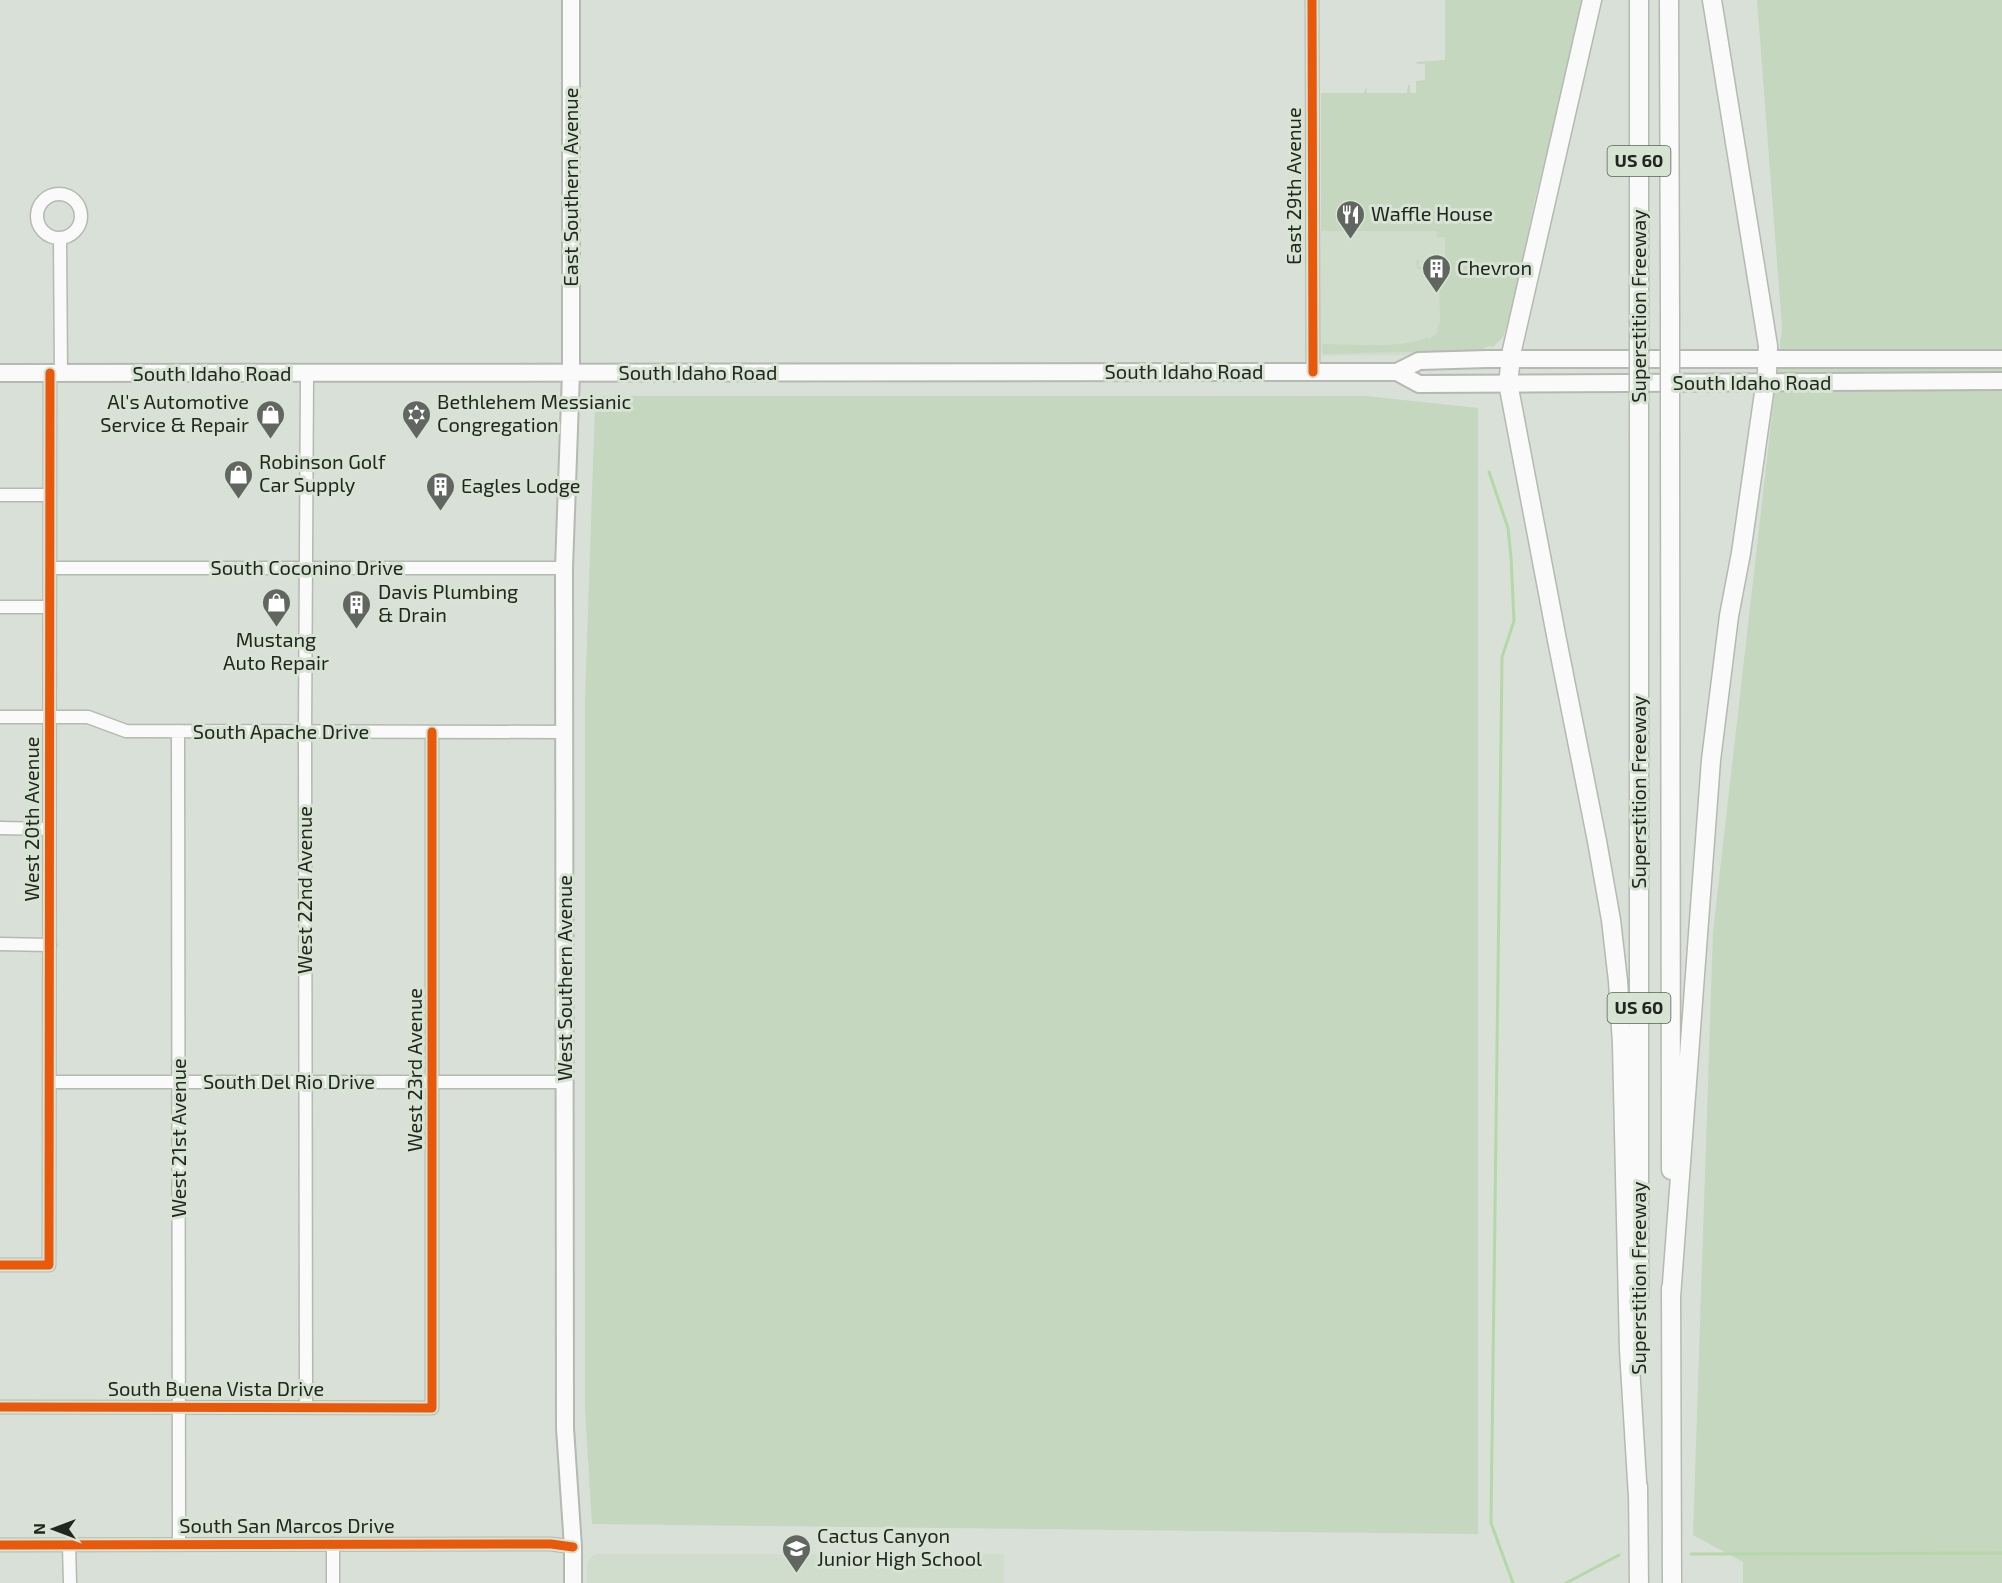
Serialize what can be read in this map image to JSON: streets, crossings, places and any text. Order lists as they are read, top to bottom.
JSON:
{
  "streets": {
    "highway": ["US 60", "Superstition Freeway"],
    "main road": ["East Southern Avenue", "South Idaho Road", "West Southern Avenue"],
    "street": [
      "East 29th Avenue",
      "South Coconino Drive",
      "South Apache Drive",
      "West 20th Avenue",
      "West 22nd Avenue",
      "West 23rd Avenue",
      "South Del Rio Drive",
      "West 21st Avenue",
      "South Buena Vista Drive",
      "South San Marcos Drive"
    ]
  },
  "crossings": [
    ["East 29th Avenue", "South Idaho Road"],
    ["East Southern Avenue", "South Idaho Road"],
    ["East Southern Avenue", "West Southern Avenue"],
    ["South Idaho Road", "West 20th Avenue"],
    ["South Idaho Road", "West 22nd Avenue"],
    ["South Idaho Road", "West Southern Avenue"],
    ["South Coconino Drive", "West 20th Avenue"],
    ["South Coconino Drive", "West 22nd Avenue"],
    ["South Coconino Drive", "West Southern Avenue"],
    ["South Apache Drive", "West 20th Avenue"],
    ["South Apache Drive", "West 22nd Avenue"],
    ["South Apache Drive", "West Southern Avenue"],
    ["South Apache Drive", "West 23rd Avenue"],
    ["South Apache Drive", "West 21st Avenue"],
    ["West 20th Avenue", "South Del Rio Drive"],
    ["West 22nd Avenue", "South Del Rio Drive"],
    ["West 22nd Avenue", "South Buena Vista Drive"],
    ["West Southern Avenue", "South Del Rio Drive"],
    ["West Southern Avenue", "South San Marcos Drive"],
    ["West 23rd Avenue", "South Del Rio Drive"],
    ["West 23rd Avenue", "South Buena Vista Drive"],
    ["South Del Rio Drive", "West 21st Avenue"],
    ["West 21st Avenue", "South Buena Vista Drive"],
    ["West 21st Avenue", "South San Marcos Drive"]
  ],
  "places": {
    "restaurant": ["Waffle House"],
    "building": ["Chevron", "Eagles Lodge", "Davis Plumbing & Drain"],
    "shop": ["Al's Automotive Service & Repair", "Robinson Golf Car Supply", "Mustang Auto Repair"],
    "synagogue": ["Bethlehem Messianic Congregation"],
    "school or university": ["Cactus Canyon Junior High School"]
  },
  "north": "left"
}
